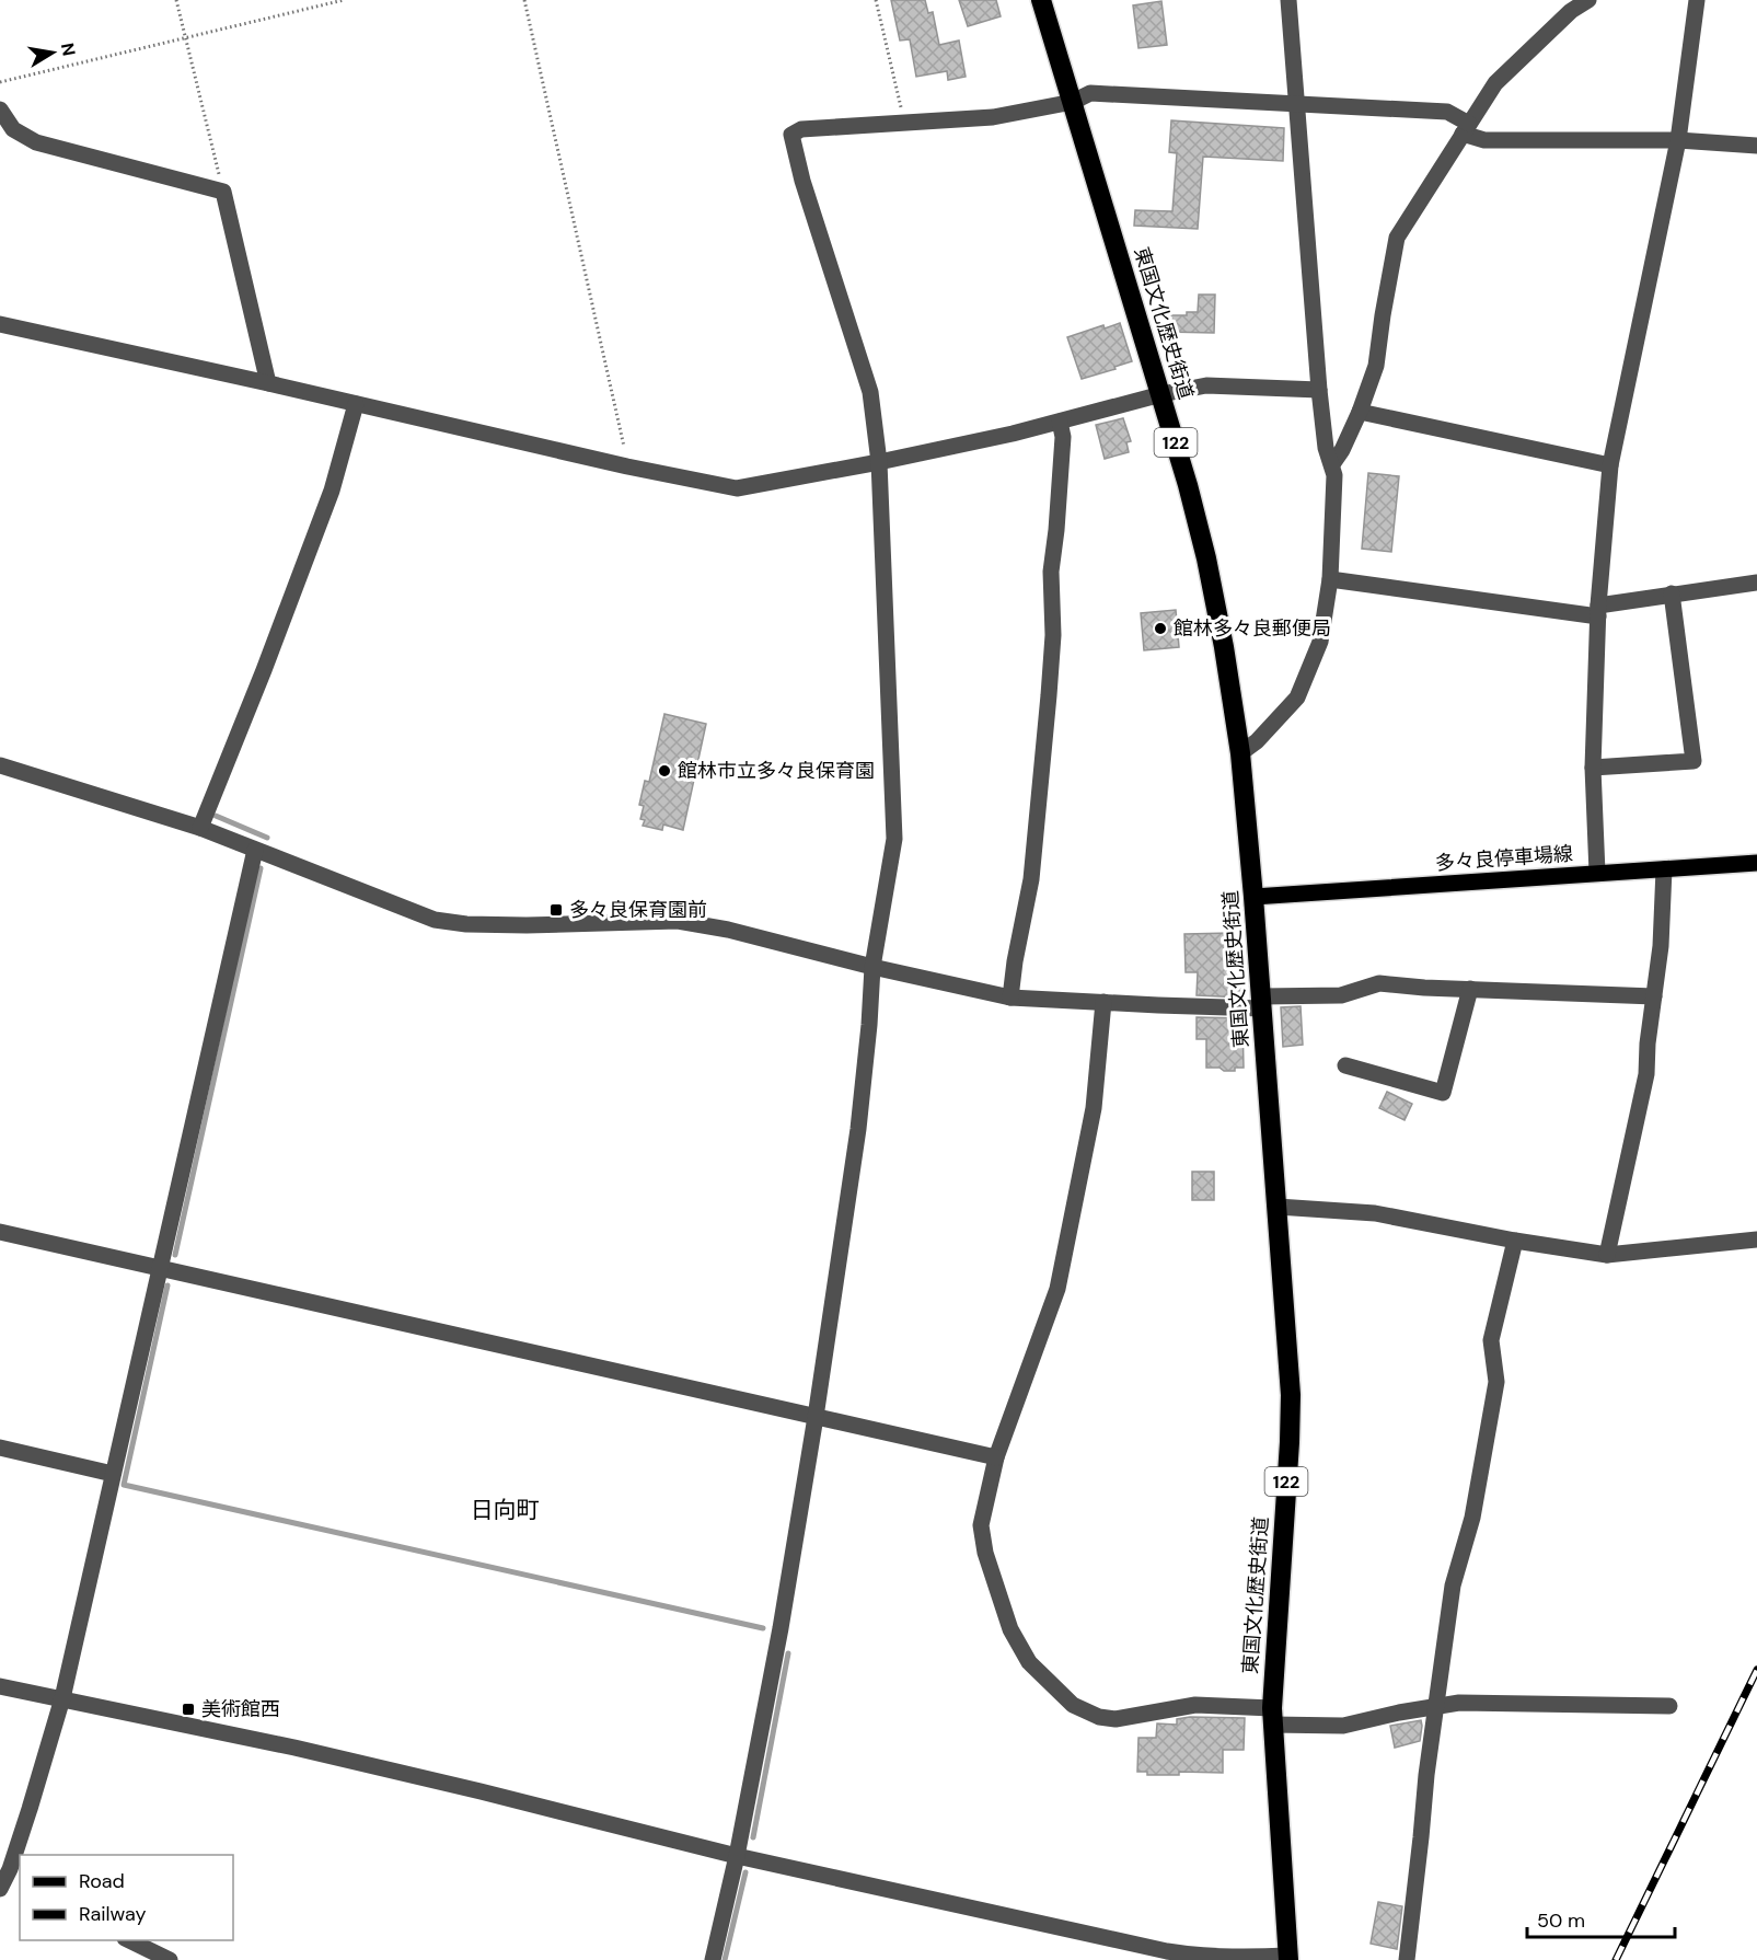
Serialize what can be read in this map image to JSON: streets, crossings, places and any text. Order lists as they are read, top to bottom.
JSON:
{
  "streets": {
    "highway": ["東国文化歴史街道", "122"],
    "main road": ["多々良停車場線"]
  },
  "crossings": [
    ["東国文化歴史街道", "多々良停車場線"]
  ],
  "districts": ["日向町"],
  "places": {
    "other": ["館林多々良郵便局", "館林市立多々良保育園"],
    "transit": ["多々良保育園前", "美術館西"]
  },
  "legend": ["Road", "Railway"],
  "scale_bar": "50 m",
  "north": "right"
}
